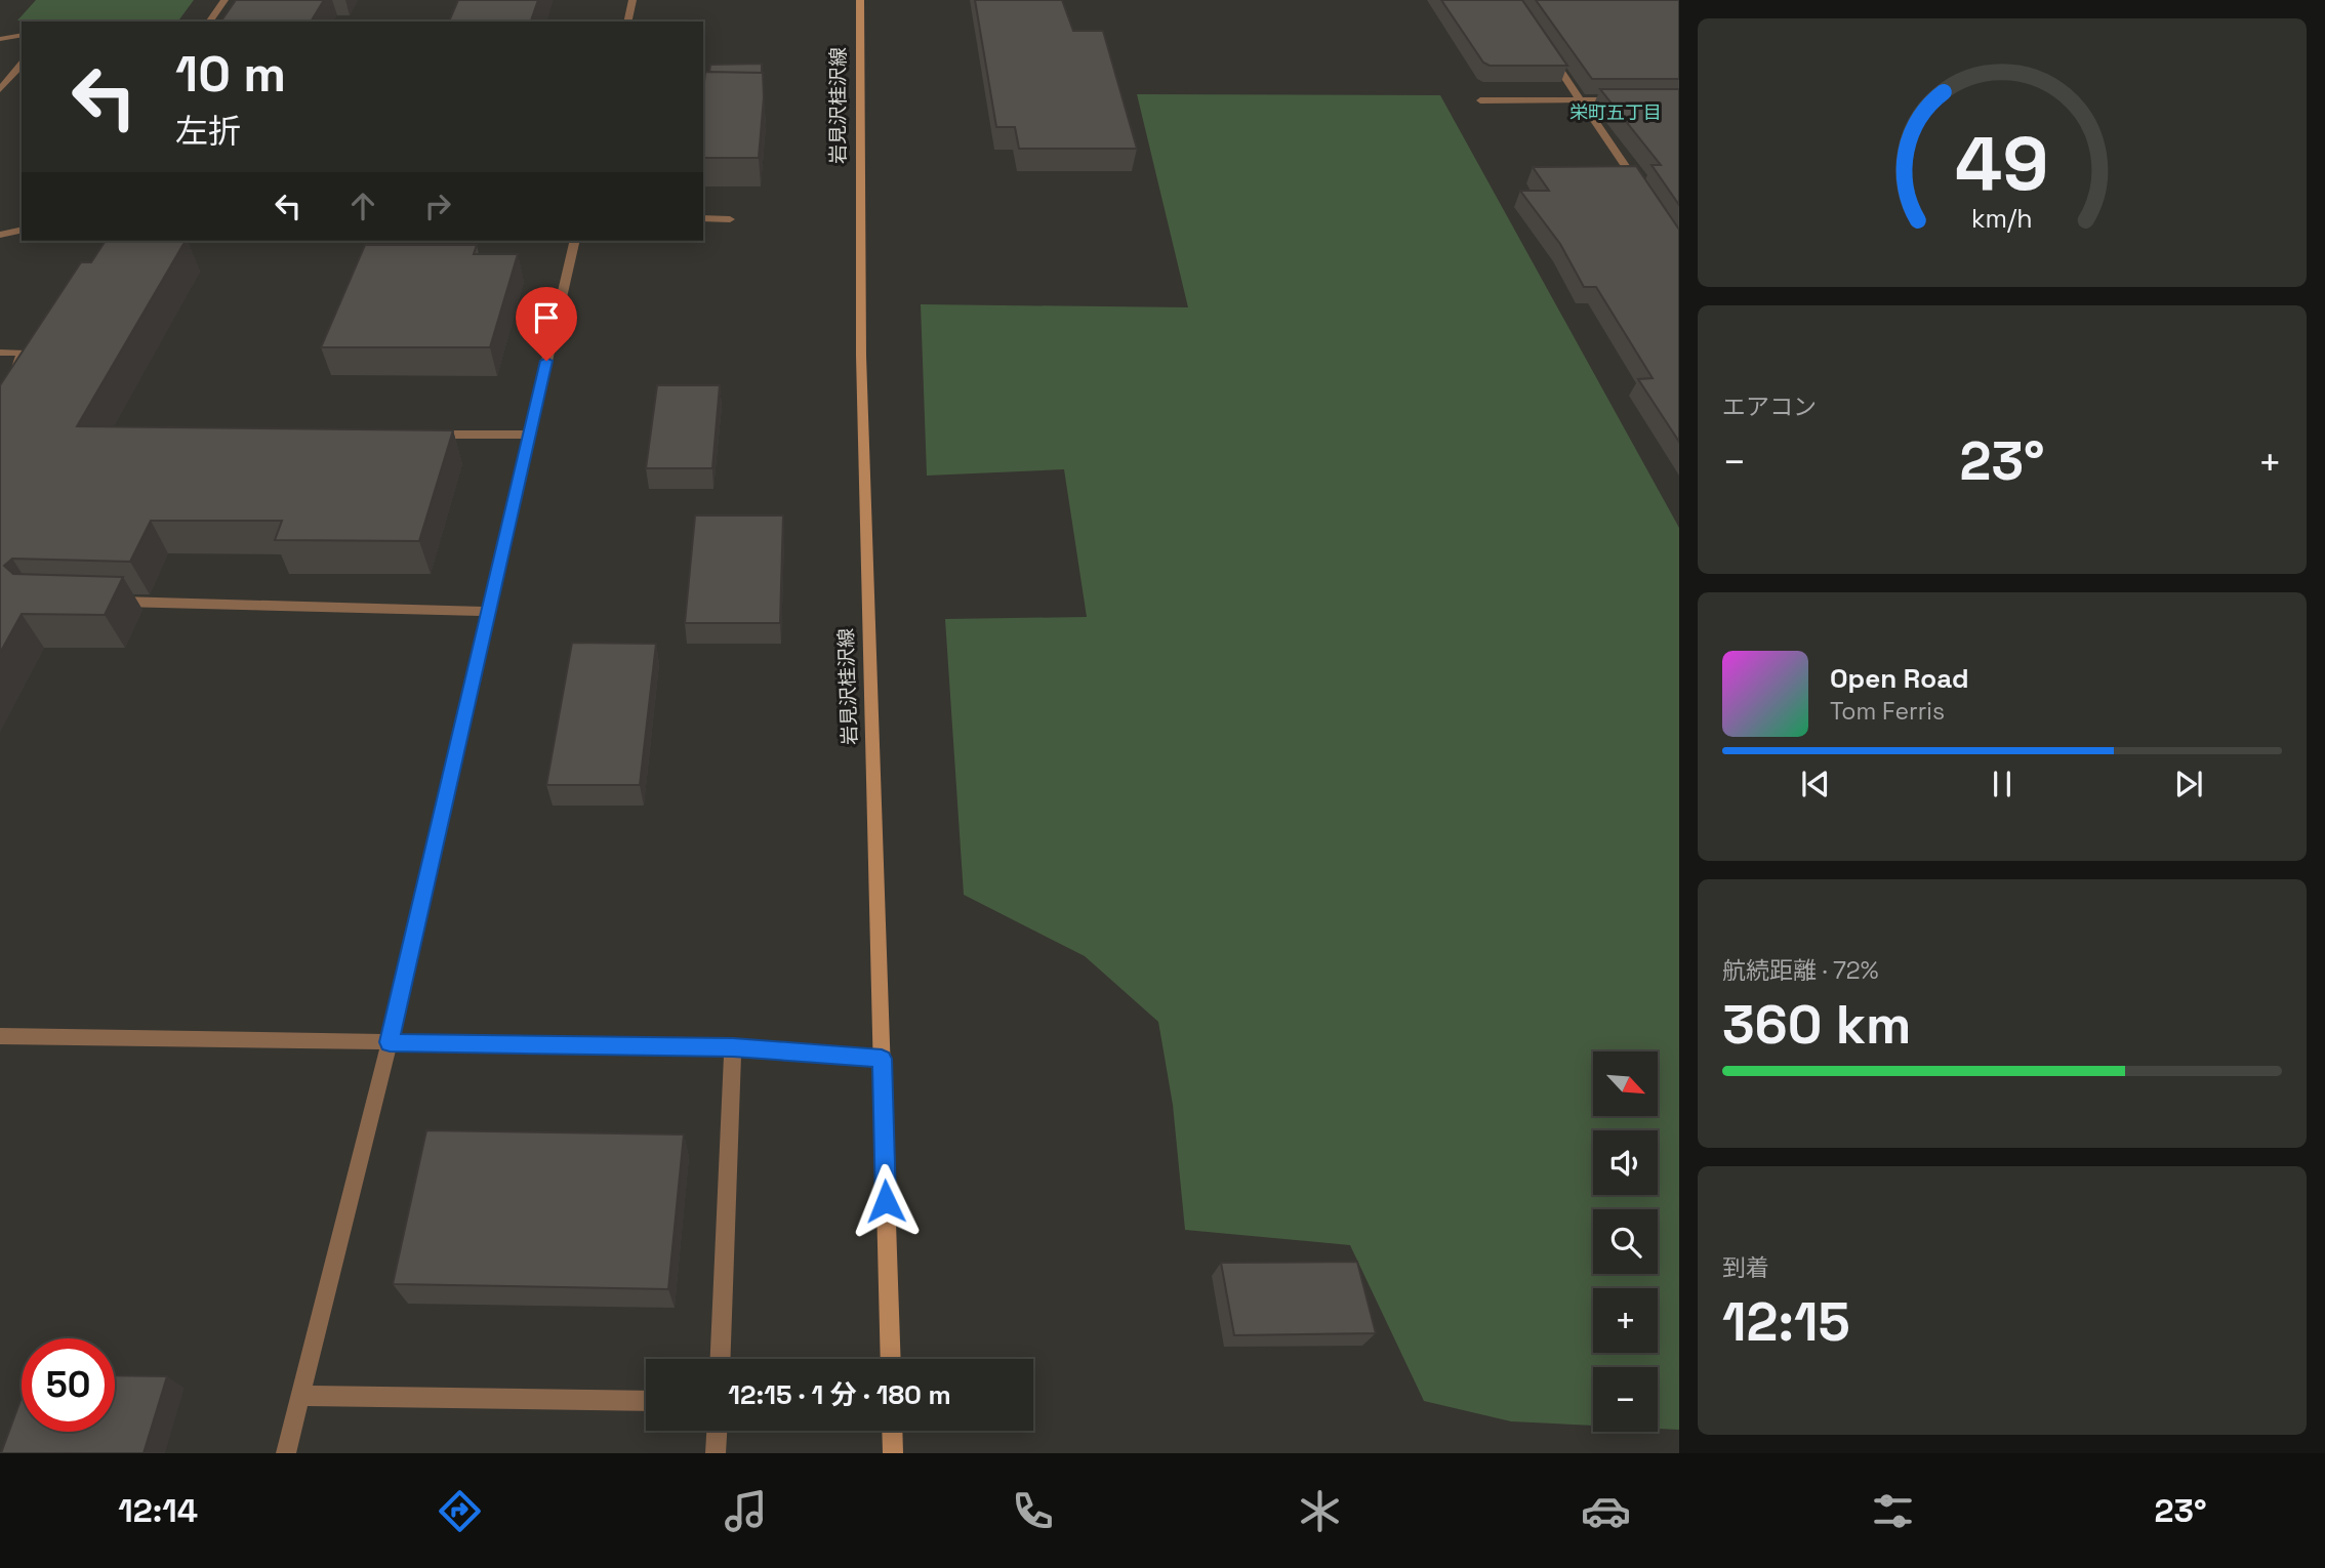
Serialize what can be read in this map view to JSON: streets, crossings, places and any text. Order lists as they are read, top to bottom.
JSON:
{
  "streets": {
    "main road": ["岩見沢桂沢線"]
  },
  "districts": ["栄町五丁目"],
  "north": "bottom right",
  "page": {
    "turn": ["10 m", "左折"],
    "tile": [
      "エアコン",
      ["航続距離 · 72%", "360 km"],
      ["到着", "12:15"]
    ],
    "heat": ["−", "23°", "+"],
    "song": ["Open Road", "Tom Ferris"],
    "map_buttons": ["+", "−"],
    "limit": "50",
    "trip": "12:15 · 1 分 · 180 m",
    "tabs": ["12:14", "23°"],
    "gauge": ["49", "km/h"]
  }
}
